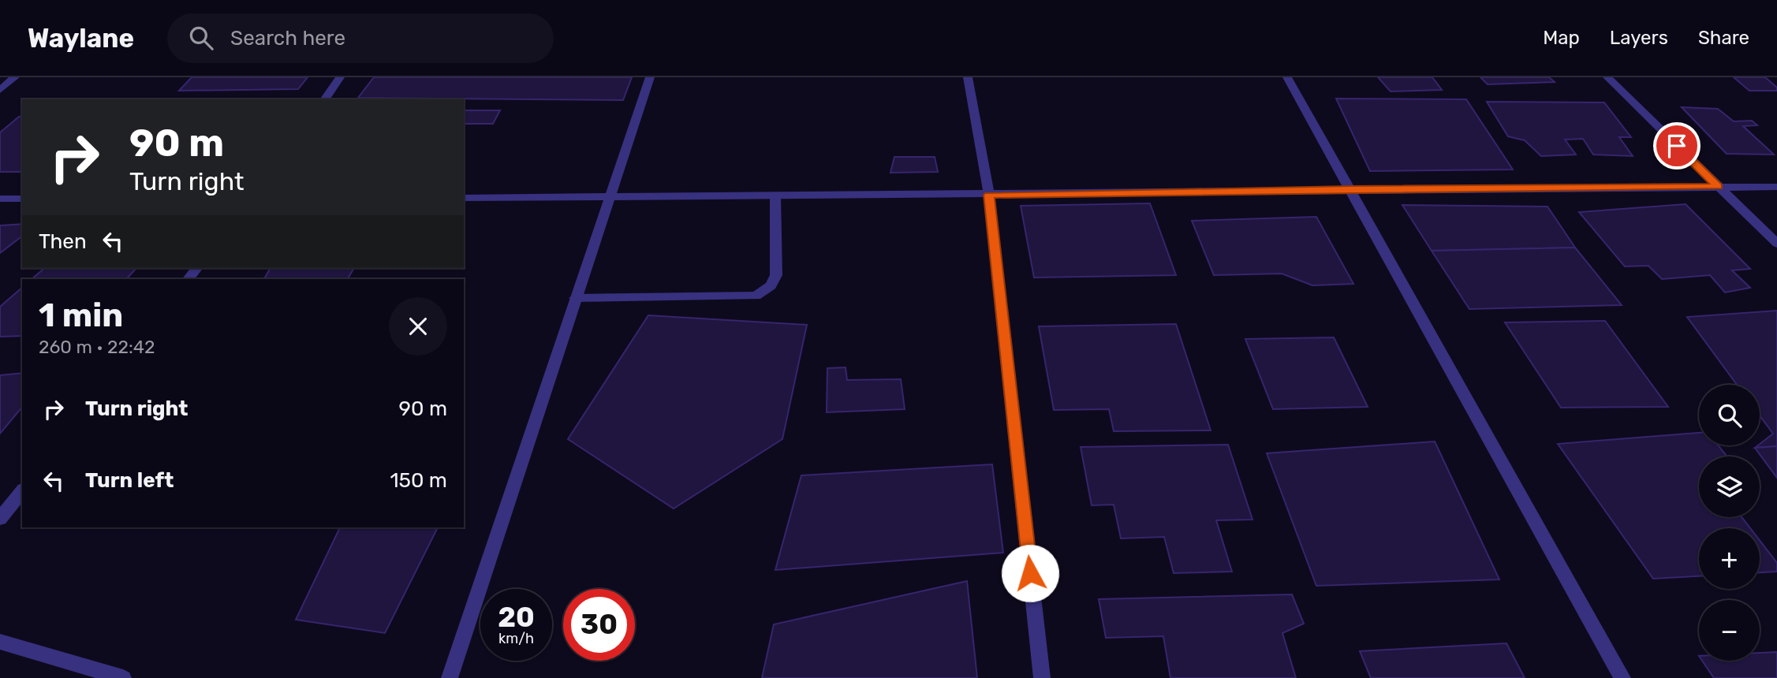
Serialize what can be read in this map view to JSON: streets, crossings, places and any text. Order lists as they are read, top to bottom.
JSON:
{
  "page": {
    "header": "Waylane",
    "search": "Search here",
    "nav": ["Map", "Layers", "Share"],
    "turn": ["90 m", "Turn right"],
    "then": "Then",
    "heading": ["1 min", "260 m · 22:42"],
    "list": [
      {
        "name": "Turn right",
        "value": "90 m"
      },
      {
        "name": "Turn left",
        "value": "150 m"
      }
    ],
    "map_buttons": ["+", "−"],
    "speed": "20 km/h",
    "limit": "30"
  }
}
